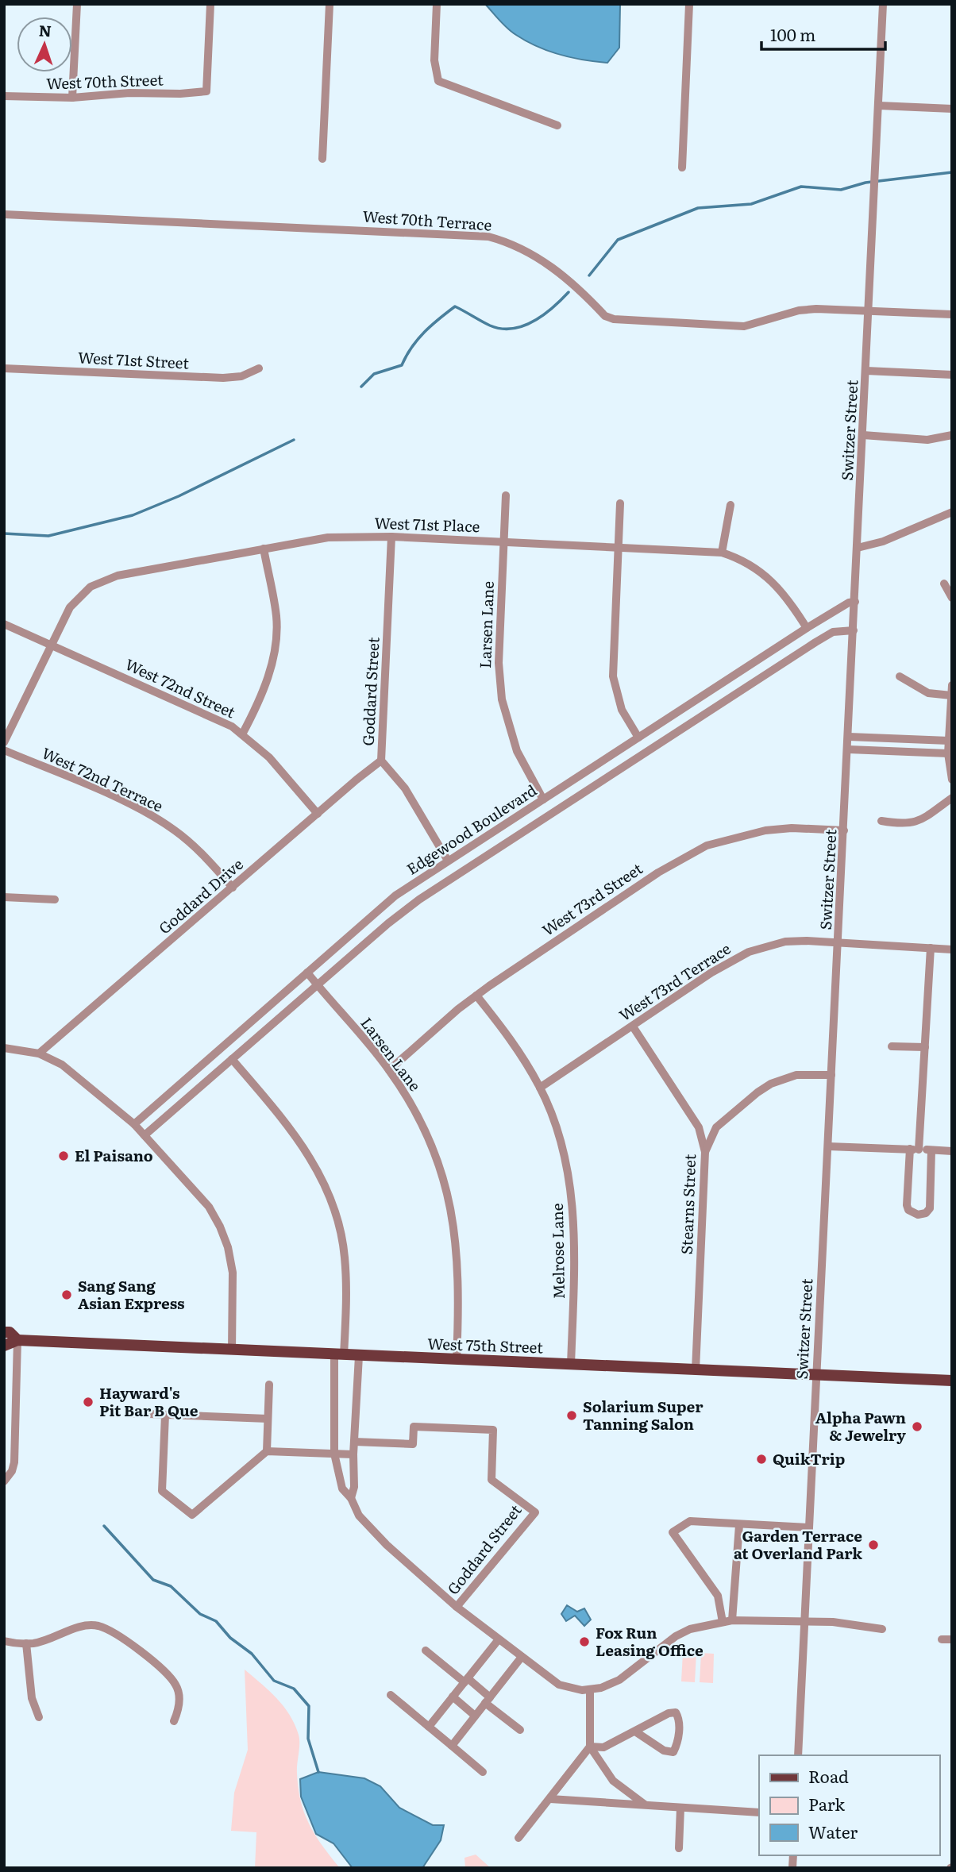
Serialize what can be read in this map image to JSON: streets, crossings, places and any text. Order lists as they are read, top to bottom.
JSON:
{
  "streets": {
    "main road": ["West 75th Street"],
    "street": [
      "West 70th Street",
      "West 70th Terrace",
      "West 71st Street",
      "Switzer Street",
      "West 71st Place",
      "Larsen Lane",
      "West 72nd Street",
      "Goddard Street",
      "West 72nd Terrace",
      "Edgewood Boulevard",
      "Goddard Drive",
      "West 73rd Street",
      "West 73rd Terrace",
      "Stearns Street",
      "Melrose Lane"
    ]
  },
  "crossings": [
    ["West 70th Terrace", "Switzer Street"],
    ["Switzer Street", "Edgewood Boulevard"],
    ["Switzer Street", "West 73rd Street"],
    ["Switzer Street", "West 73rd Terrace"],
    ["Switzer Street", "West 75th Street"],
    ["West 71st Place", "Larsen Lane"],
    ["West 71st Place", "West 72nd Street"],
    ["West 71st Place", "Goddard Street"],
    ["West 71st Place", "Edgewood Boulevard"],
    ["Larsen Lane", "Edgewood Boulevard"],
    ["Larsen Lane", "West 73rd Street"],
    ["Larsen Lane", "West 75th Street"],
    ["West 72nd Street", "Goddard Drive"],
    ["Goddard Street", "Edgewood Boulevard"],
    ["Goddard Street", "Goddard Drive"],
    ["Goddard Street", "West 75th Street"],
    ["West 72nd Terrace", "Goddard Drive"],
    ["West 73rd Street", "Melrose Lane"],
    ["West 73rd Terrace", "Stearns Street"],
    ["West 73rd Terrace", "Melrose Lane"],
    ["Stearns Street", "West 75th Street"],
    ["Melrose Lane", "West 75th Street"]
  ],
  "places": [
    "El Paisano",
    "Sang Sang Asian Express",
    "Hayward's Pit Bar B Que",
    "Solarium Super Tanning Salon",
    "Alpha Pawn & Jewelry",
    "QuikTrip",
    "Garden Terrace at Overland Park",
    "Fox Run Leasing Office"
  ],
  "legend": ["Road", "Park", "Water"],
  "scale_bar": "100 m",
  "north": "top"
}
